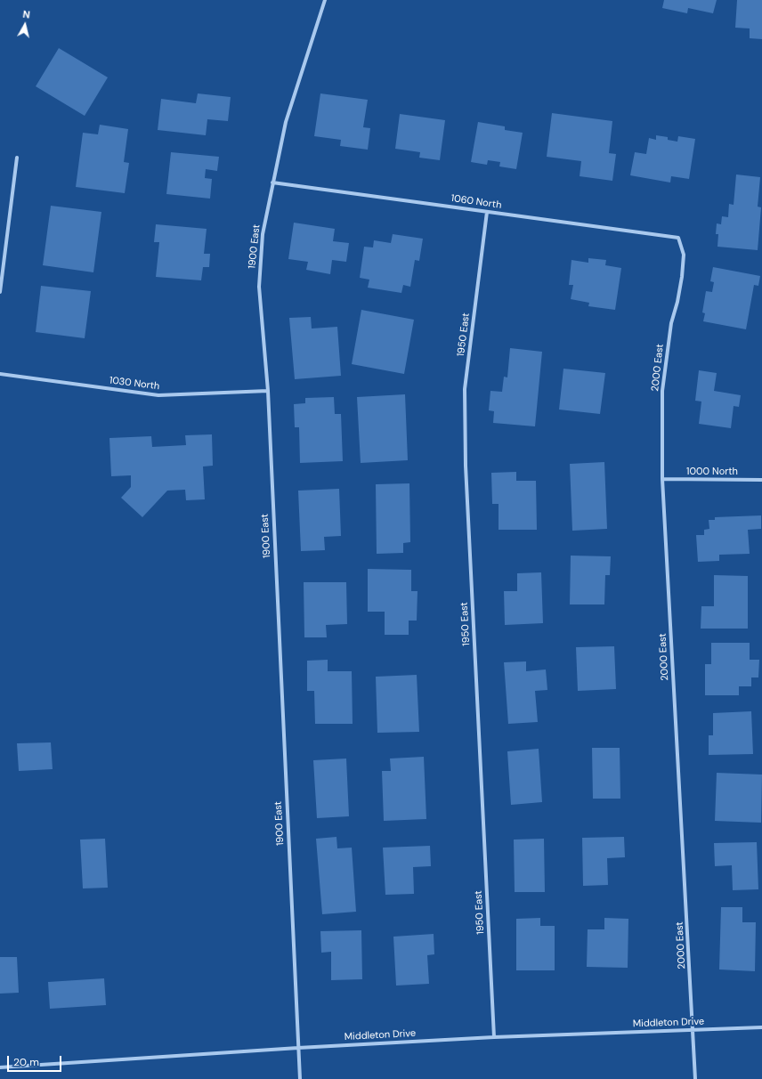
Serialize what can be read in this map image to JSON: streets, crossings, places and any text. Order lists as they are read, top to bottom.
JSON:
{
  "streets": {
    "street": [
      "1060 North",
      "1900 East",
      "1950 East",
      "2000 East",
      "1030 North",
      "1000 North",
      "Middleton Drive"
    ]
  },
  "crossings": [
    ["1060 North", "1900 East"],
    ["1060 North", "1950 East"],
    ["1060 North", "2000 East"],
    ["1900 East", "1030 North"],
    ["1900 East", "Middleton Drive"],
    ["1950 East", "Middleton Drive"],
    ["2000 East", "1000 North"],
    ["2000 East", "Middleton Drive"]
  ],
  "scale_bar": "20 m",
  "north": "top"
}
